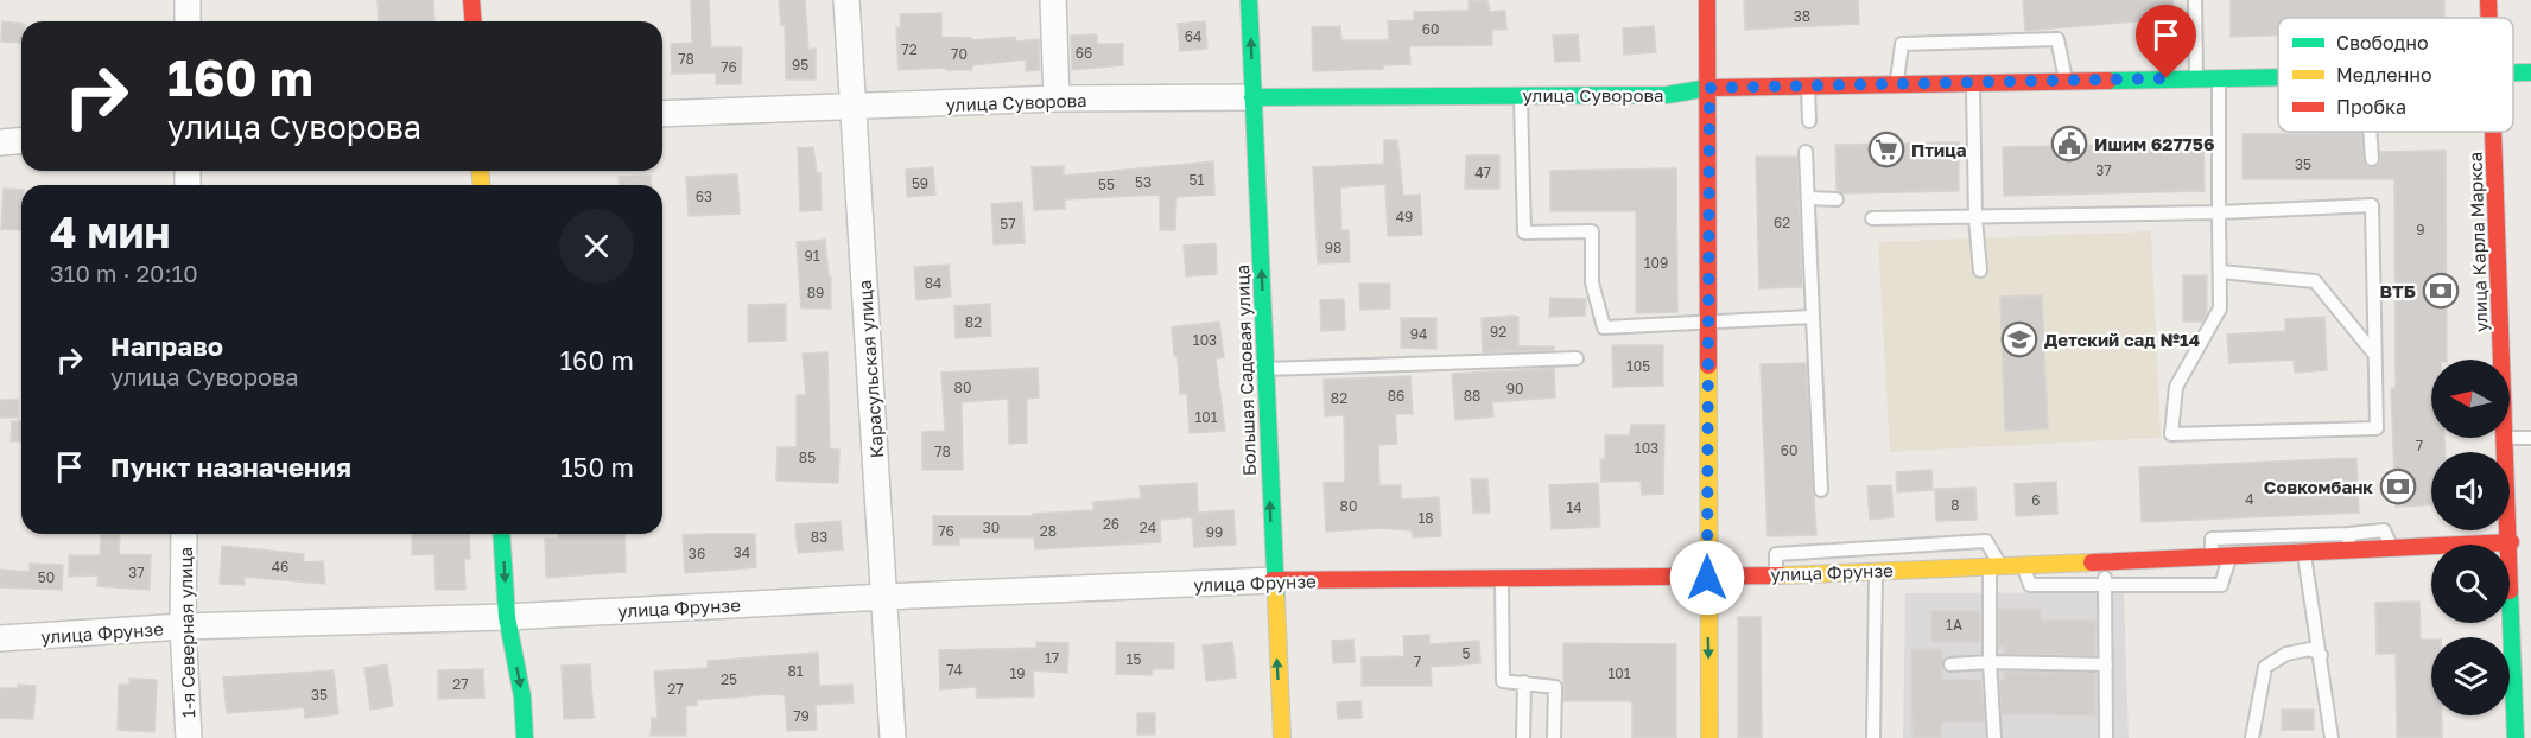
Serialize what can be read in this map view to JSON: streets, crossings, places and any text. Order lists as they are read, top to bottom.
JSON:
{
  "streets": {
    "street": [
      "улица Суворова",
      "улица Карла Маркса",
      "Карасульская улица",
      "Большая Садовая улица",
      "улица Фрунзе",
      "1-я Северная улица"
    ]
  },
  "crossings": [
    ["улица Суворова", "Карасульская улица"],
    ["улица Суворова", "Большая Садовая улица"],
    ["улица Карла Маркса", "улица Фрунзе"],
    ["Карасульская улица", "улица Фрунзе"],
    ["Большая Садовая улица", "улица Фрунзе"],
    ["улица Фрунзе", "1-я Северная улица"]
  ],
  "one_way": ["Большая Садовая улица"],
  "places": {
    "public building": ["Ишим 627756"],
    "supermarket": ["Птица"],
    "bank": ["ВТБ", "Совкомбанк"],
    "school or university": ["Детский сад №14"]
  },
  "house_numbers": [
    "38",
    "60",
    "64",
    "72",
    "66",
    "70",
    "78",
    "95",
    "76",
    "35",
    "37",
    "47",
    "51",
    "53",
    "59",
    "55",
    "63",
    "49",
    "62",
    "57",
    "9",
    "98",
    "91",
    "109",
    "84",
    "89",
    "82",
    "92",
    "94",
    "103",
    "105",
    "80",
    "90",
    "86",
    "88",
    "82",
    "101",
    "7",
    "103",
    "60",
    "78",
    "85",
    "4",
    "6",
    "8",
    "80",
    "14",
    "18",
    "26",
    "30",
    "24",
    "76",
    "28",
    "99",
    "83",
    "34",
    "36",
    "46",
    "37",
    "50",
    "1А",
    "5",
    "17",
    "15",
    "7",
    "74",
    "81",
    "19",
    "101",
    "25",
    "27",
    "27",
    "35",
    "79"
  ],
  "legend": ["Свободно", "Медленно", "Пробка"],
  "north": "left",
  "page": {
    "turn": ["160 m", "улица Суворова"],
    "heading": ["4 мин", "310 m · 20:10"],
    "list": [
      {
        "name": "Направо",
        "note": "улица Суворова",
        "value": "160 m"
      },
      {
        "name": "Пункт назначения",
        "value": "150 m"
      }
    ]
  }
}
